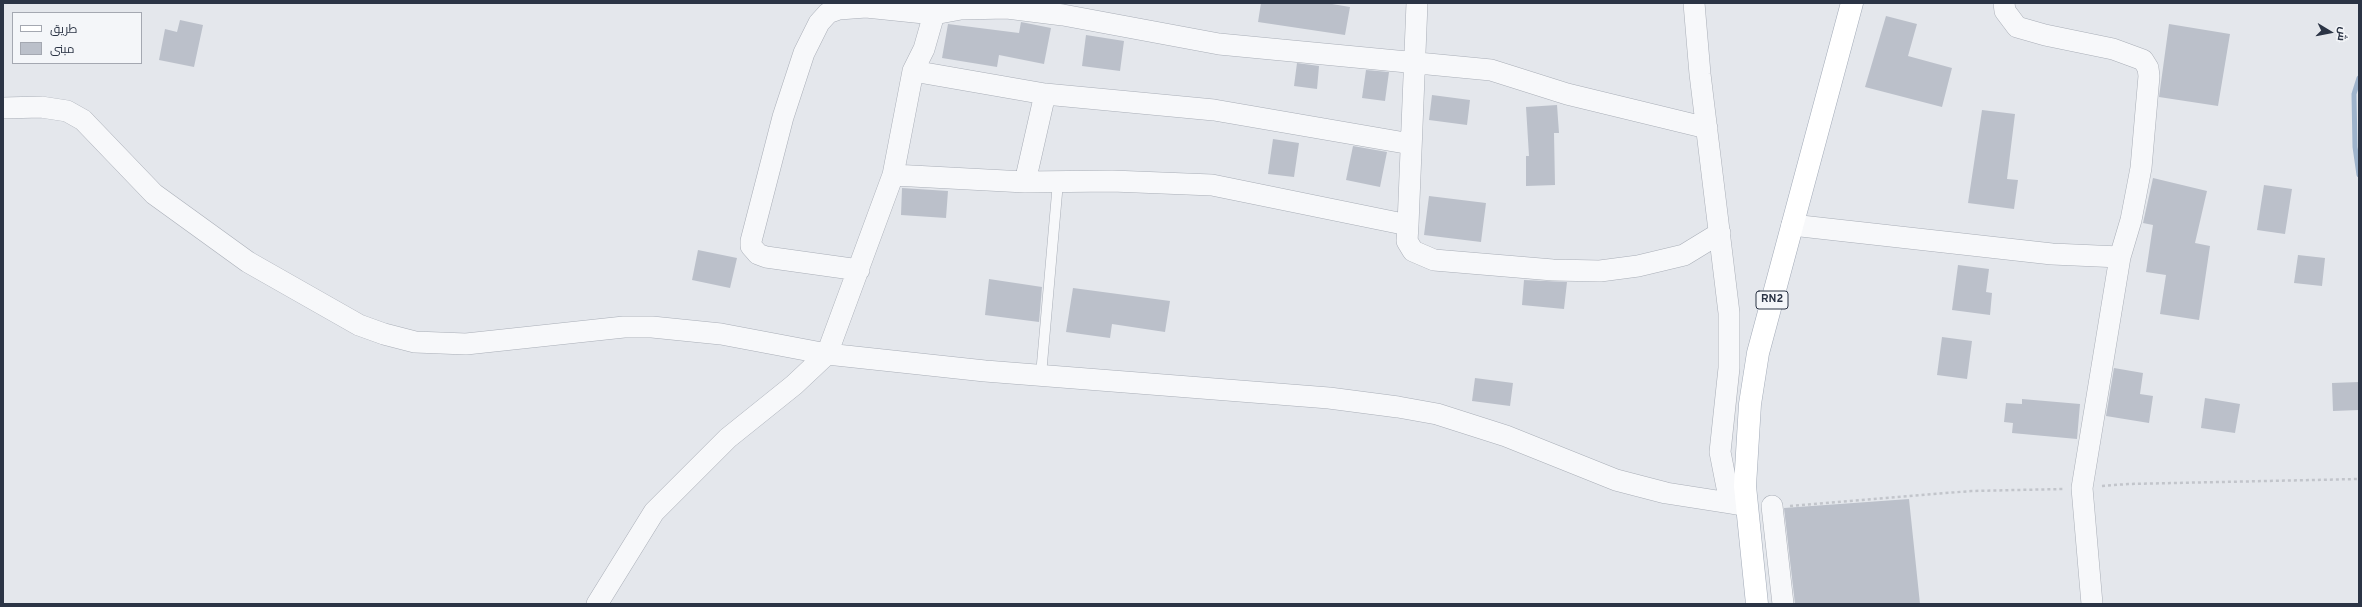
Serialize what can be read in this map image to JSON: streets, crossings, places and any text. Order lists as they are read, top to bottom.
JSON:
{
  "streets": {
    "main road": ["RN2"]
  },
  "legend": ["طريق", "مبنى"],
  "north": "right"
}
